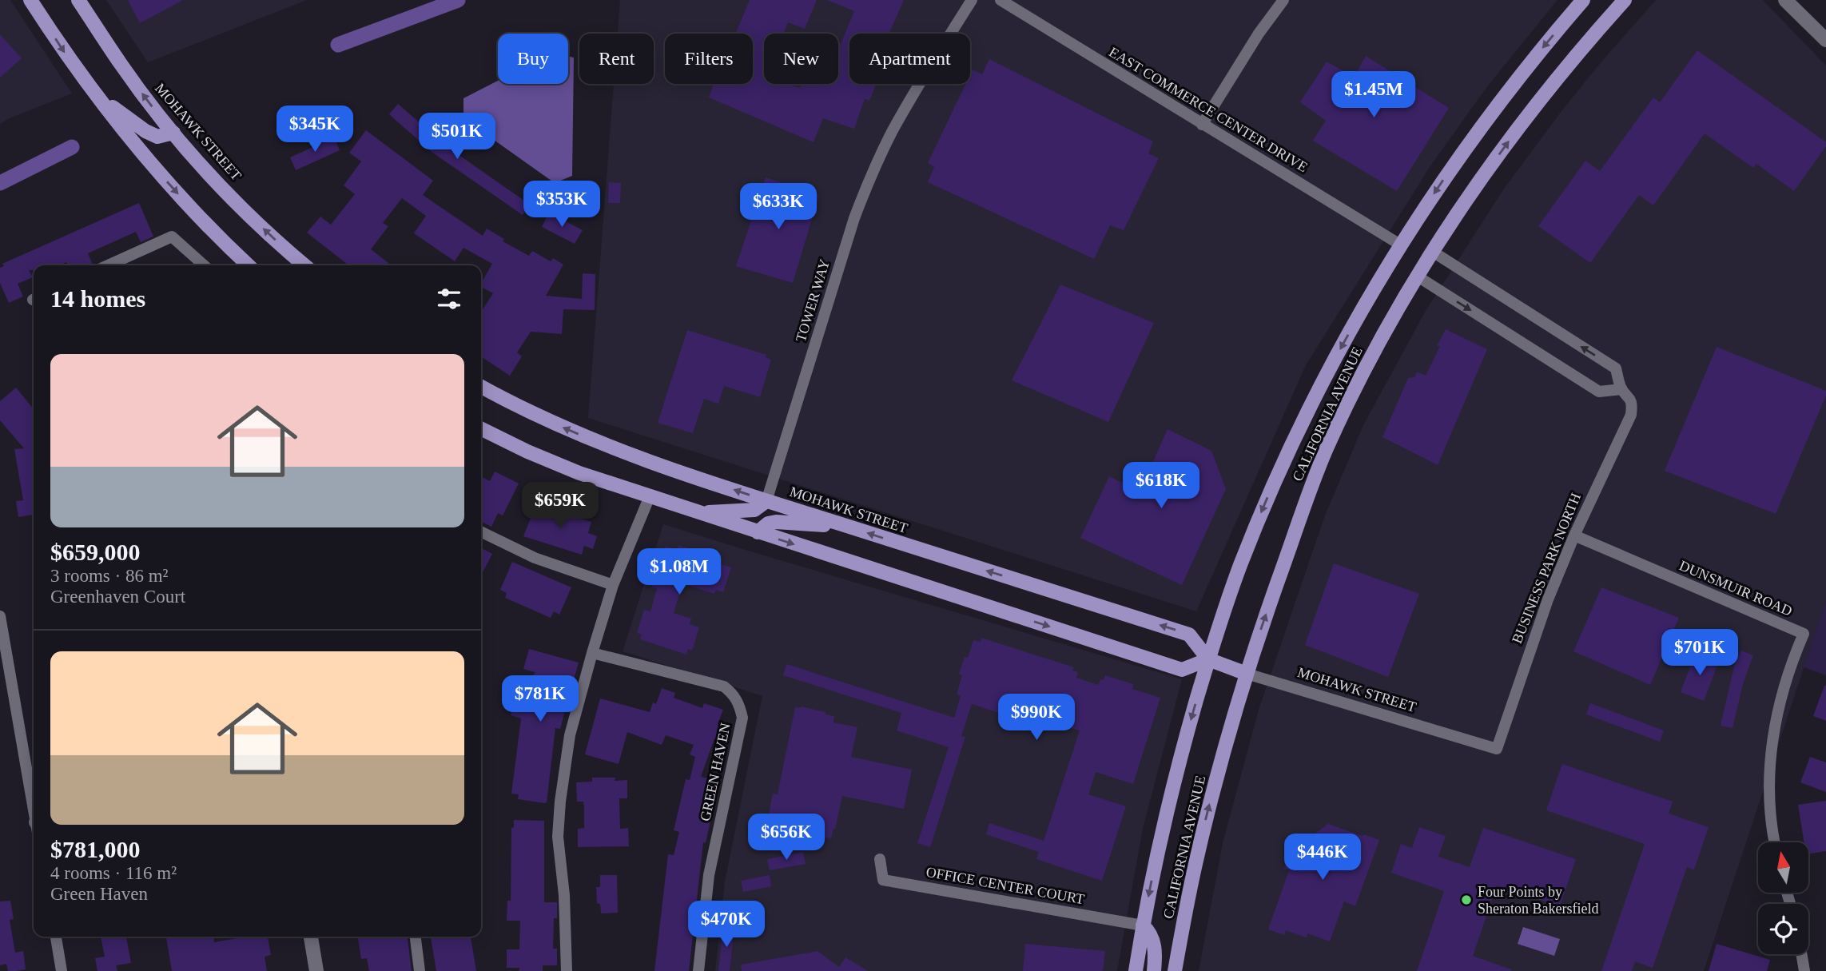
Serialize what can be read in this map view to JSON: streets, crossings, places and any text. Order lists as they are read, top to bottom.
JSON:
{
  "streets": {
    "main road": ["MOHAWK STREET", "CALIFORNIA AVENUE"],
    "street": [
      "EAST COMMERCE CENTER DRIVE",
      "TOWER WAY",
      "BUSINESS PARK NORTH",
      "DUNSMUIR ROAD",
      "GREEN HAVEN",
      "OFFICE CENTER COURT"
    ]
  },
  "crossings": [
    ["EAST COMMERCE CENTER DRIVE", "CALIFORNIA AVENUE"],
    ["MOHAWK STREET", "TOWER WAY"],
    ["MOHAWK STREET", "CALIFORNIA AVENUE"],
    ["MOHAWK STREET", "BUSINESS PARK NORTH"],
    ["CALIFORNIA AVENUE", "OFFICE CENTER COURT"],
    ["BUSINESS PARK NORTH", "DUNSMUIR ROAD"]
  ],
  "places": ["Four Points by Sheraton Bakersfield"],
  "north": "top",
  "page": {
    "chip": [
      "Buy",
      "Rent",
      "Filters",
      "New",
      "Apartment"
    ],
    "price": [
      "$1.45M",
      "$345K",
      "$501K",
      "$353K",
      "$633K",
      "$618K",
      "$659K",
      "$1.08M",
      "$701K",
      "$781K",
      "$990K",
      "$656K",
      "$446K",
      "$470K"
    ],
    "heading": "14 homes",
    "list": [
      {
        "name": "$659,000",
        "note": "3 rooms · 86 m² · Greenhaven Court"
      },
      {
        "name": "$781,000",
        "note": "4 rooms · 116 m² · Green Haven"
      }
    ]
  }
}
